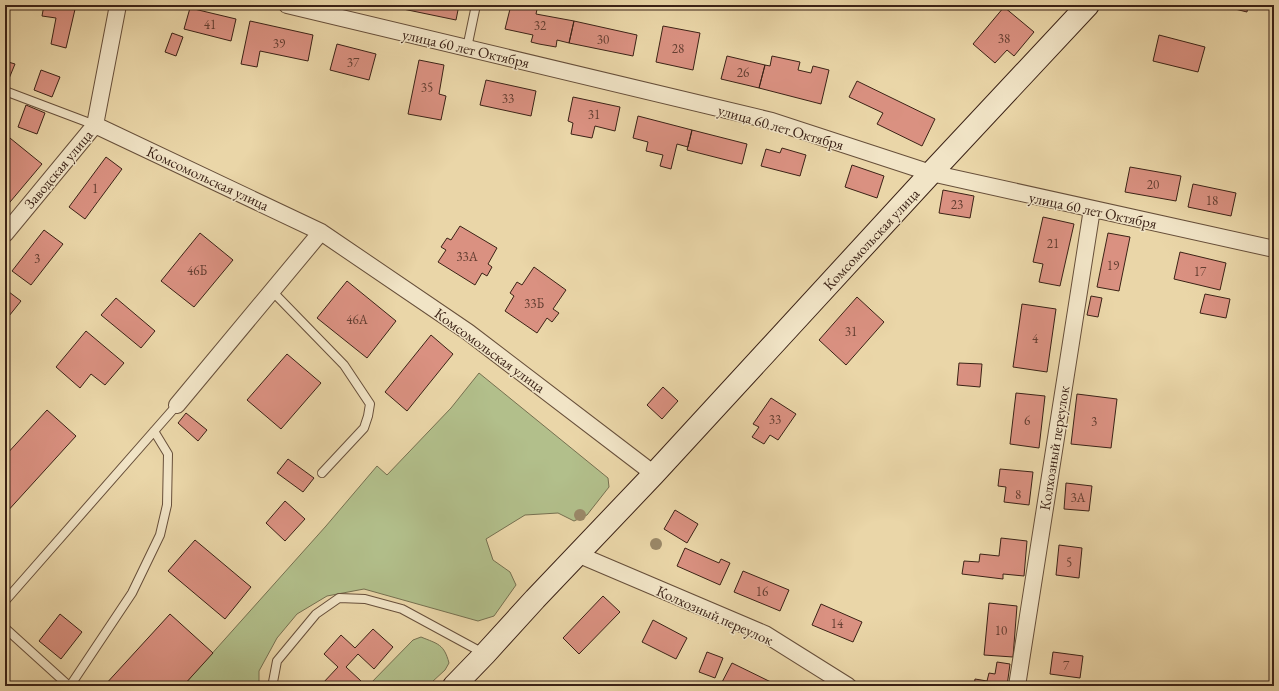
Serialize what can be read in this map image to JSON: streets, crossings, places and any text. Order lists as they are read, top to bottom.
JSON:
{
  "streets": {
    "main road": ["Комсомольская улица"],
    "street": ["улица 60 лет Октября", "Заводская улица", "Колхозный переулок"]
  },
  "crossings": [
    ["улица 60 лет Октября", "Комсомольская улица"],
    ["улица 60 лет Октября", "Колхозный переулок"],
    ["Заводская улица", "Комсомольская улица"],
    ["Комсомольская улица", "Колхозный переулок"]
  ],
  "house_numbers": [
    "41",
    "32",
    "38",
    "30",
    "39",
    "28",
    "37",
    "26",
    "35",
    "33",
    "31",
    "20",
    "1",
    "18",
    "23",
    "21",
    "33А",
    "3",
    "19",
    "46Б",
    "17",
    "33Б",
    "46А",
    "31",
    "4",
    "33",
    "6",
    "3",
    "8",
    "3А",
    "5",
    "16",
    "14",
    "10",
    "7"
  ]
}
